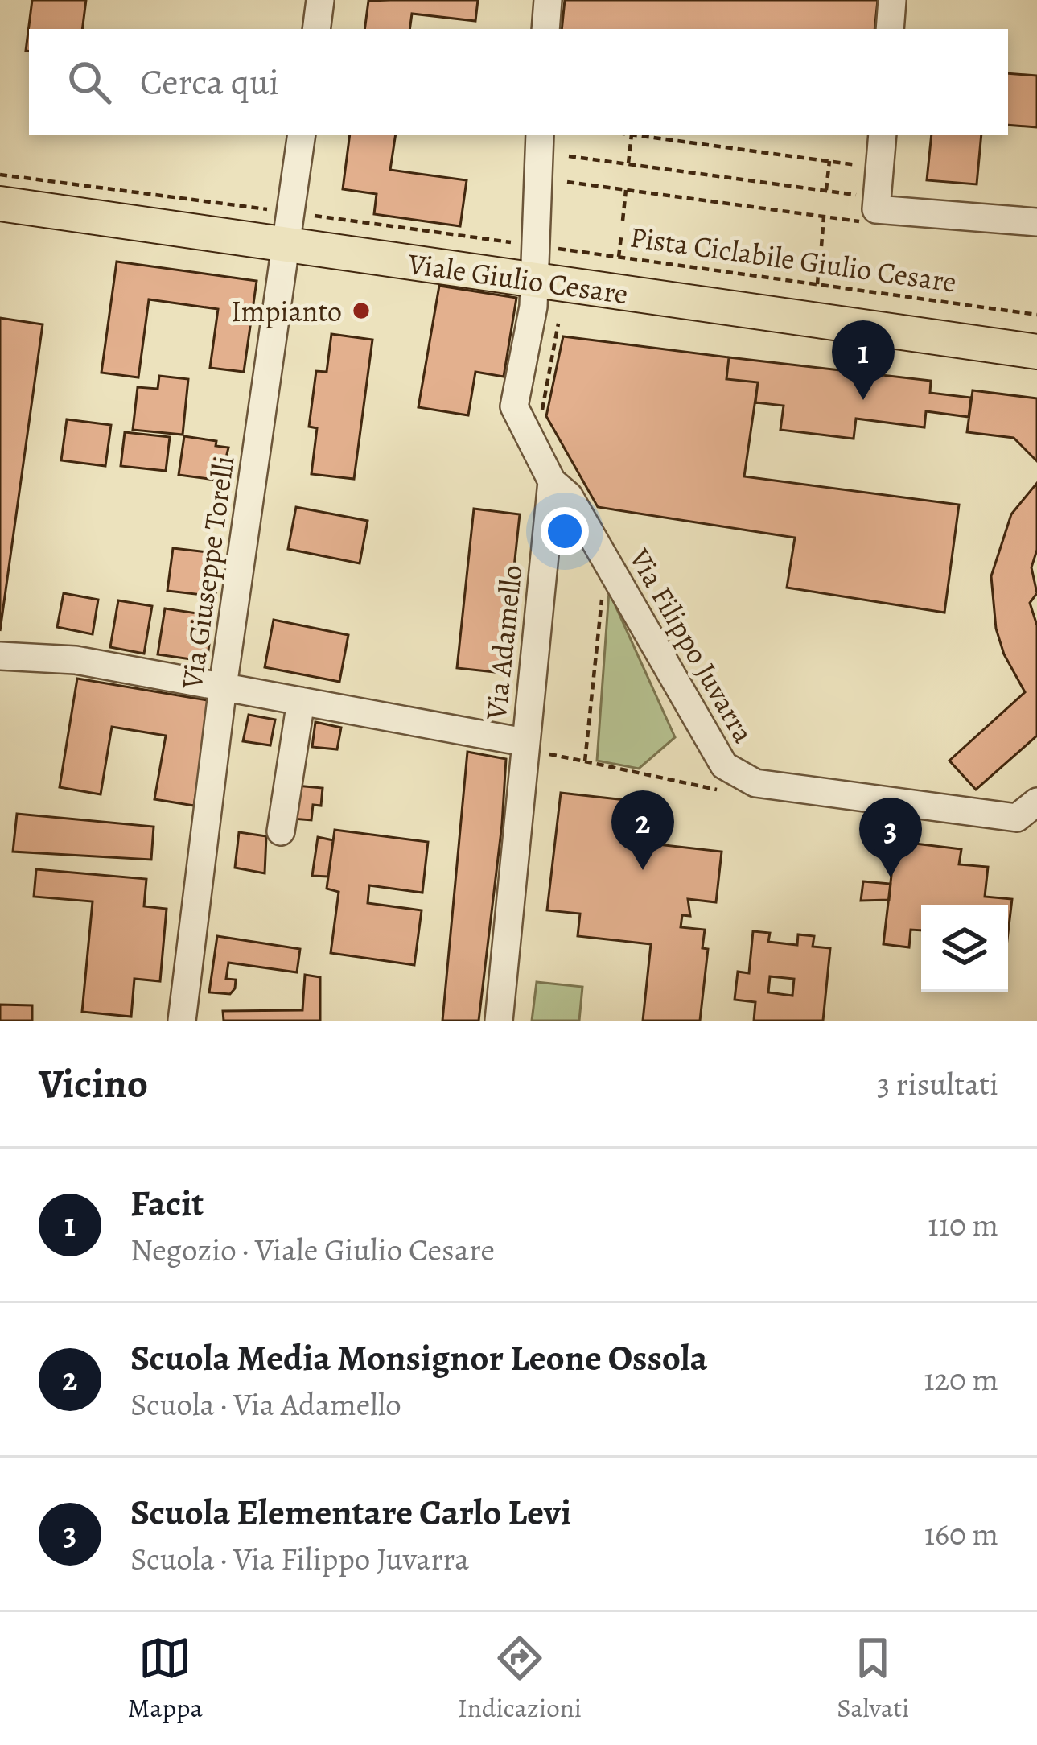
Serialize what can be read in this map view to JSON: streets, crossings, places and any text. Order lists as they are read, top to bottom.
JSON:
{
  "streets": {
    "main road": ["Viale Giulio Cesare"],
    "street": ["Via Giuseppe Torelli", "Via Adamello", "Via Filippo Juvarra"],
    "path": ["Pista Ciclabile Giulio Cesare"]
  },
  "crossings": [
    ["Viale Giulio Cesare", "Via Giuseppe Torelli"],
    ["Via Adamello", "Via Filippo Juvarra"]
  ],
  "places": ["Impianto"],
  "page": {
    "search": "Cerca qui",
    "pins": ["1", "2", "3"],
    "heading": ["Vicino", "3 risultati"],
    "list": [
      {
        "mark": "1",
        "name": "Facit",
        "note": "Negozio · Viale Giulio Cesare",
        "value": "110 m"
      },
      {
        "mark": "2",
        "name": "Scuola Media Monsignor Leone Ossola",
        "note": "Scuola · Via Adamello",
        "value": "120 m"
      },
      {
        "mark": "3",
        "name": "Scuola Elementare Carlo Levi",
        "note": "Scuola · Via Filippo Juvarra",
        "value": "160 m"
      }
    ],
    "nav": ["Mappa", "Indicazioni", "Salvati"]
  }
}
